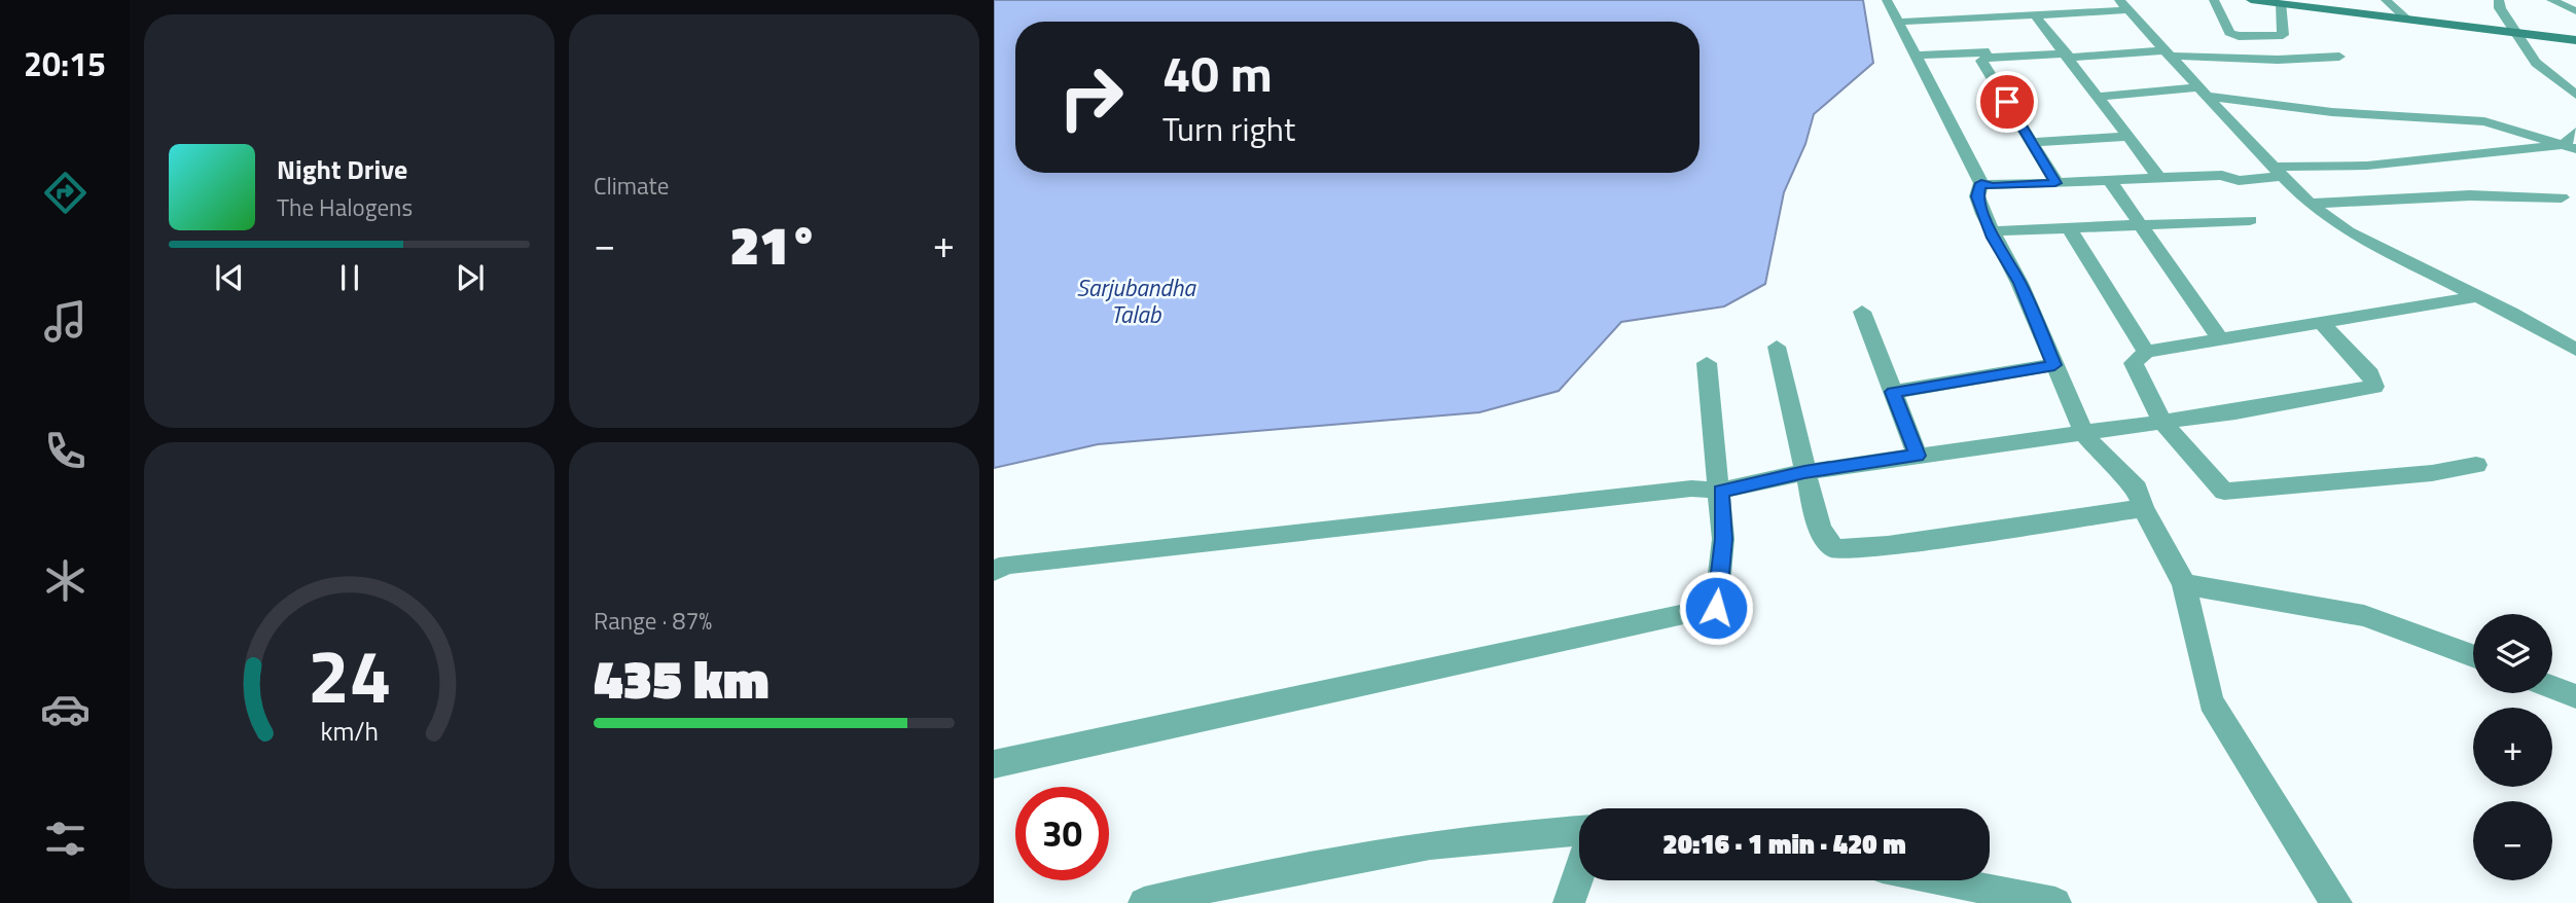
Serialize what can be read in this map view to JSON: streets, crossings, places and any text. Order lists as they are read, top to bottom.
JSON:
{
  "water": ["Sarjubandha Talab"],
  "page": {
    "tabs": "20:15",
    "tile": [
      "Climate",
      ["Range · 87%", "435 km"]
    ],
    "turn": ["40 m", "Turn right"],
    "song": ["Night Drive", "The Halogens"],
    "heat": ["−", "21°", "+"],
    "map_buttons": ["+", "−"],
    "limit": "30",
    "trip": "20:16 · 1 min · 420 m",
    "gauge": ["24", "km/h"]
  }
}
